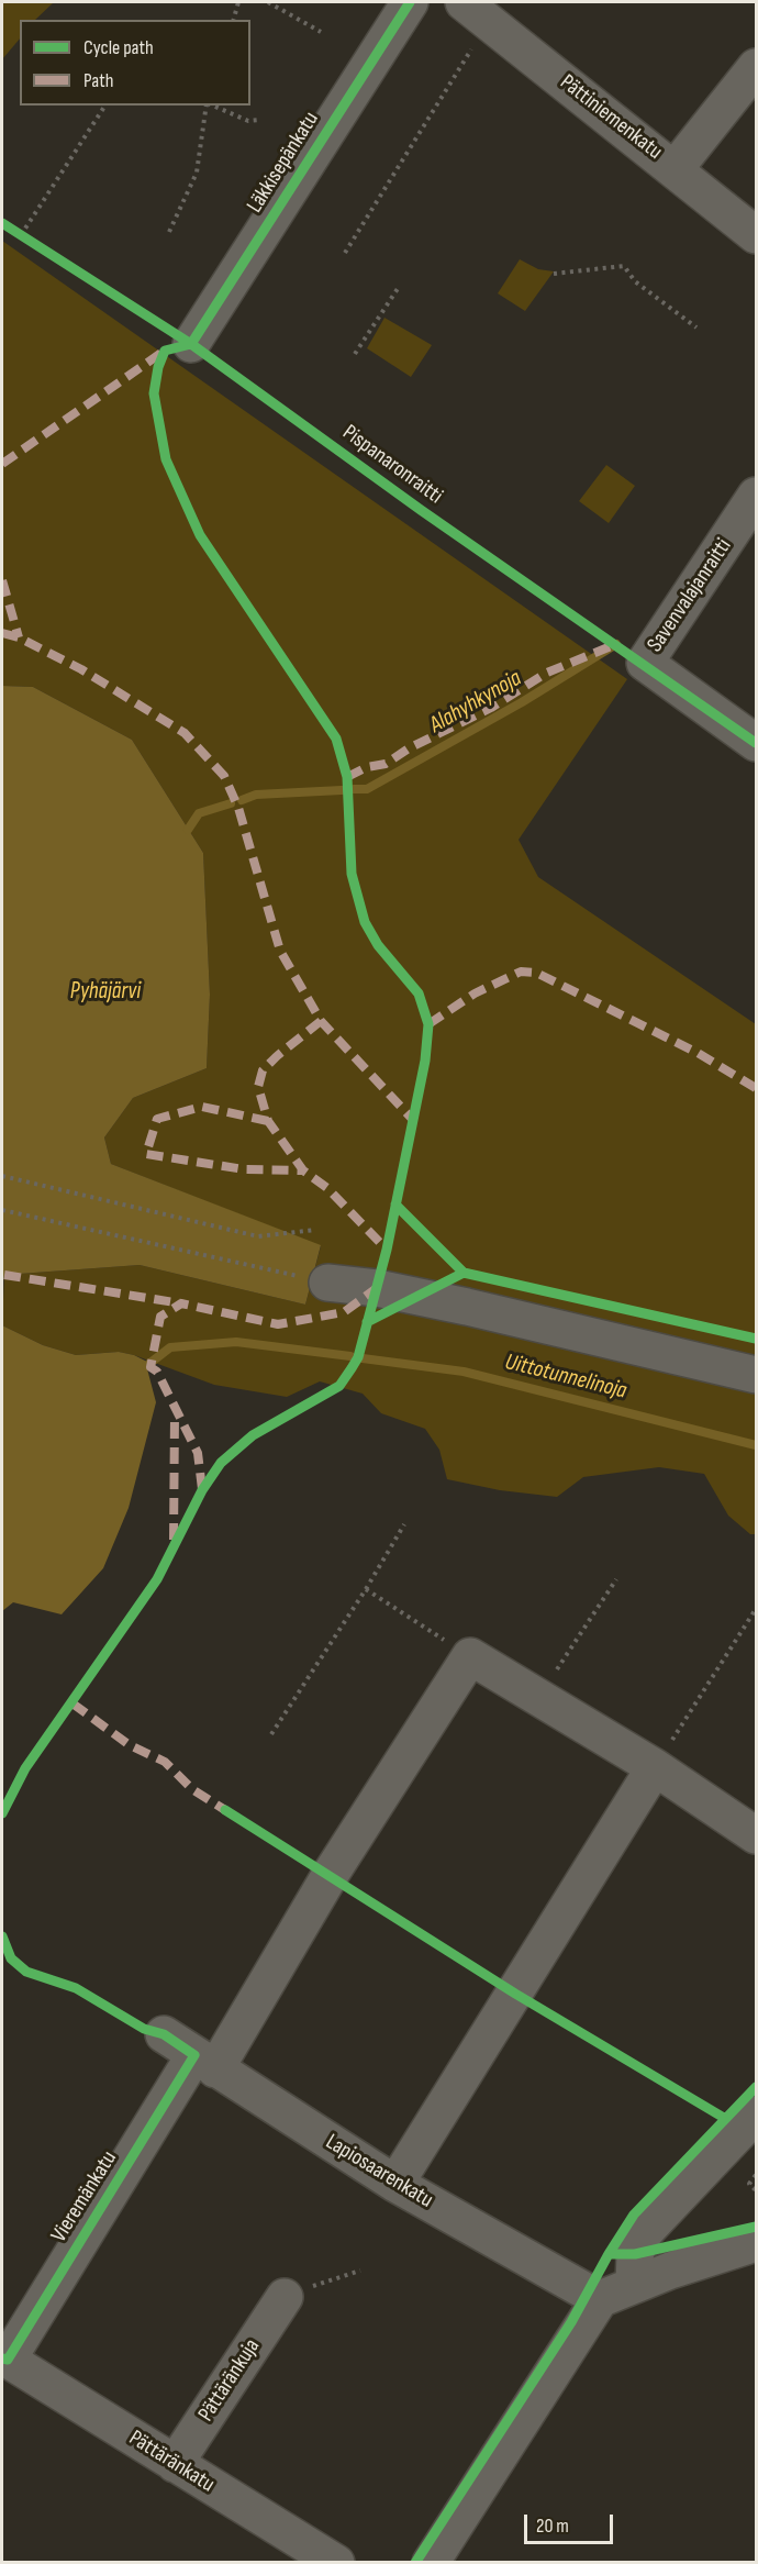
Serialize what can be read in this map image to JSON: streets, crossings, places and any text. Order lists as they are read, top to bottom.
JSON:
{
  "streets": {
    "street": [
      "Pättiniemenkatu",
      "Läkkisepänkatu",
      "Savenvalajanraitti",
      "Lapiosaarenkatu",
      "Vieremänkatu",
      "Pättäränkuja",
      "Pättäränkatu"
    ],
    "cycle path": ["Pispanaronraitti"]
  },
  "crossings": [
    ["Lapiosaarenkatu", "Vieremänkatu"],
    ["Vieremänkatu", "Pättäränkatu"],
    ["Pättäränkuja", "Pättäränkatu"]
  ],
  "water": ["Alahyhkynoja", "Pyhäjärvi", "Uittotunnelinoja"],
  "legend": ["Cycle path", "Path"],
  "scale_bar": "20 m"
}
